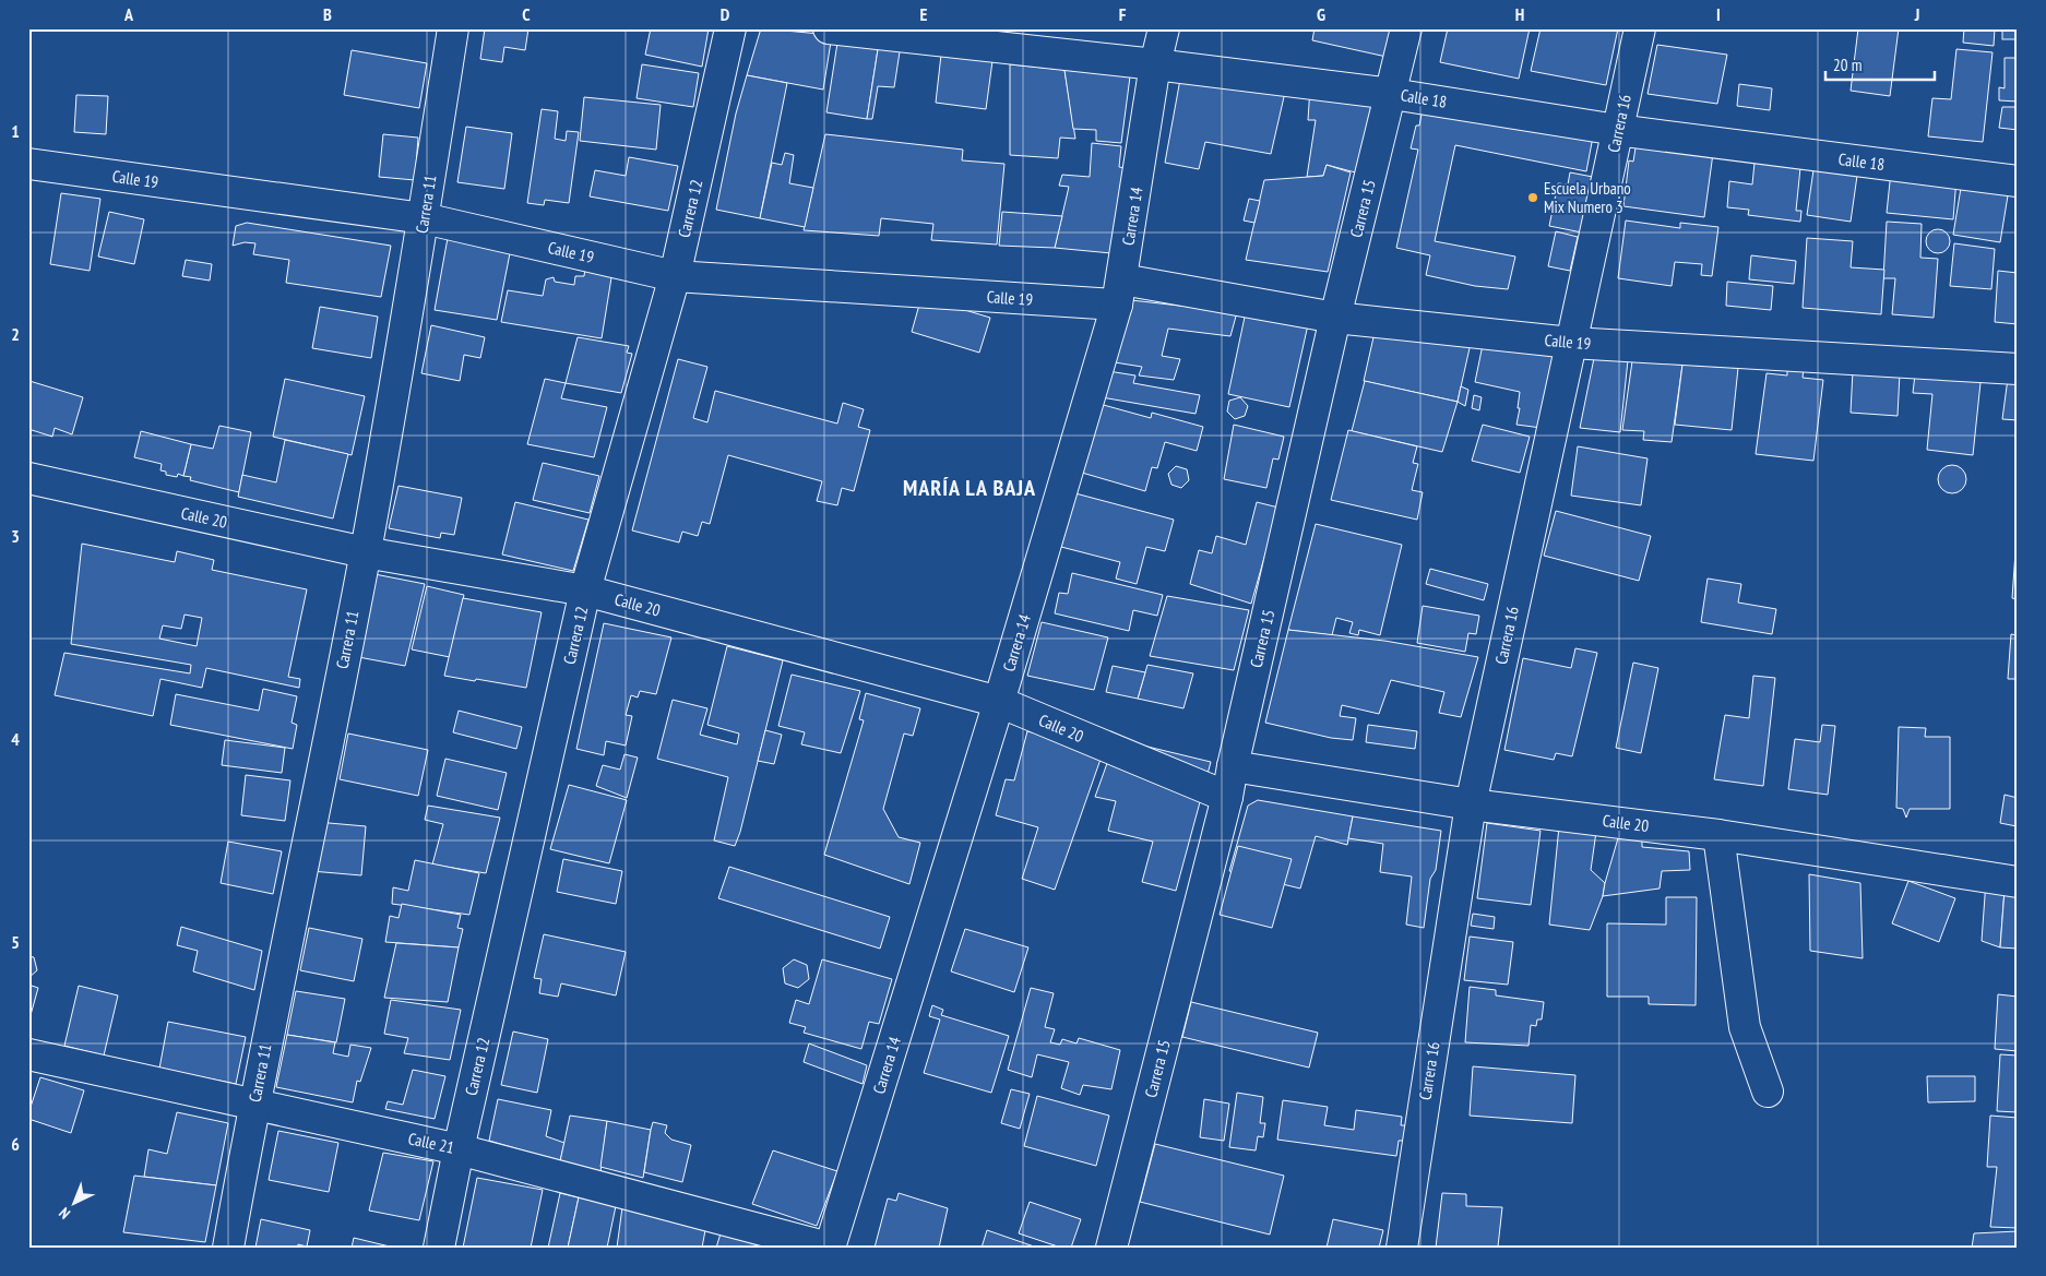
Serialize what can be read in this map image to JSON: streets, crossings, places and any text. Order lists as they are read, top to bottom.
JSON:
{
  "streets": {
    "street": [
      "Calle 18",
      "Carrera 16",
      "Calle 19",
      "Carrera 11",
      "Carrera 12",
      "Carrera 15",
      "Carrera 14",
      "Calle 20",
      "Calle 21"
    ]
  },
  "crossings": [
    ["Calle 18", "Carrera 16"],
    ["Calle 18", "Carrera 15"],
    ["Calle 18", "Carrera 14"],
    ["Carrera 16", "Calle 19"],
    ["Carrera 16", "Calle 20"],
    ["Calle 19", "Carrera 11"],
    ["Calle 19", "Carrera 12"],
    ["Calle 19", "Carrera 15"],
    ["Calle 19", "Carrera 14"],
    ["Carrera 11", "Calle 20"],
    ["Carrera 11", "Calle 21"],
    ["Carrera 12", "Calle 20"],
    ["Carrera 12", "Calle 21"],
    ["Carrera 15", "Calle 20"],
    ["Carrera 14", "Calle 20"],
    ["Carrera 14", "Calle 21"]
  ],
  "districts": ["MARÍA LA BAJA"],
  "places": ["Escuela Urbano Mix Numero 3"],
  "scale_bar": "20 m",
  "north": "bottom left",
  "grid": {
    "columns": [
      "A",
      "B",
      "C",
      "D",
      "E",
      "F",
      "G",
      "H",
      "I",
      "J"
    ],
    "rows": [
      "1",
      "2",
      "3",
      "4",
      "5",
      "6"
    ]
  }
}
